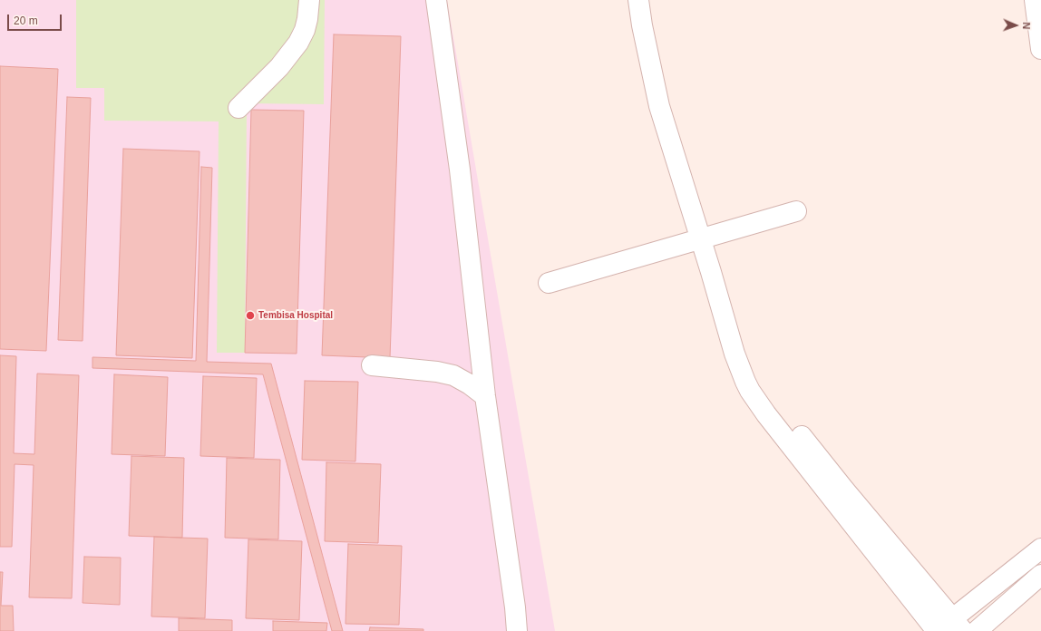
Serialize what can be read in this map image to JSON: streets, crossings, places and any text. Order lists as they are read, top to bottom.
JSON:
{
  "places": ["Tembisa Hospital"],
  "scale_bar": "20 m",
  "north": "right"
}
